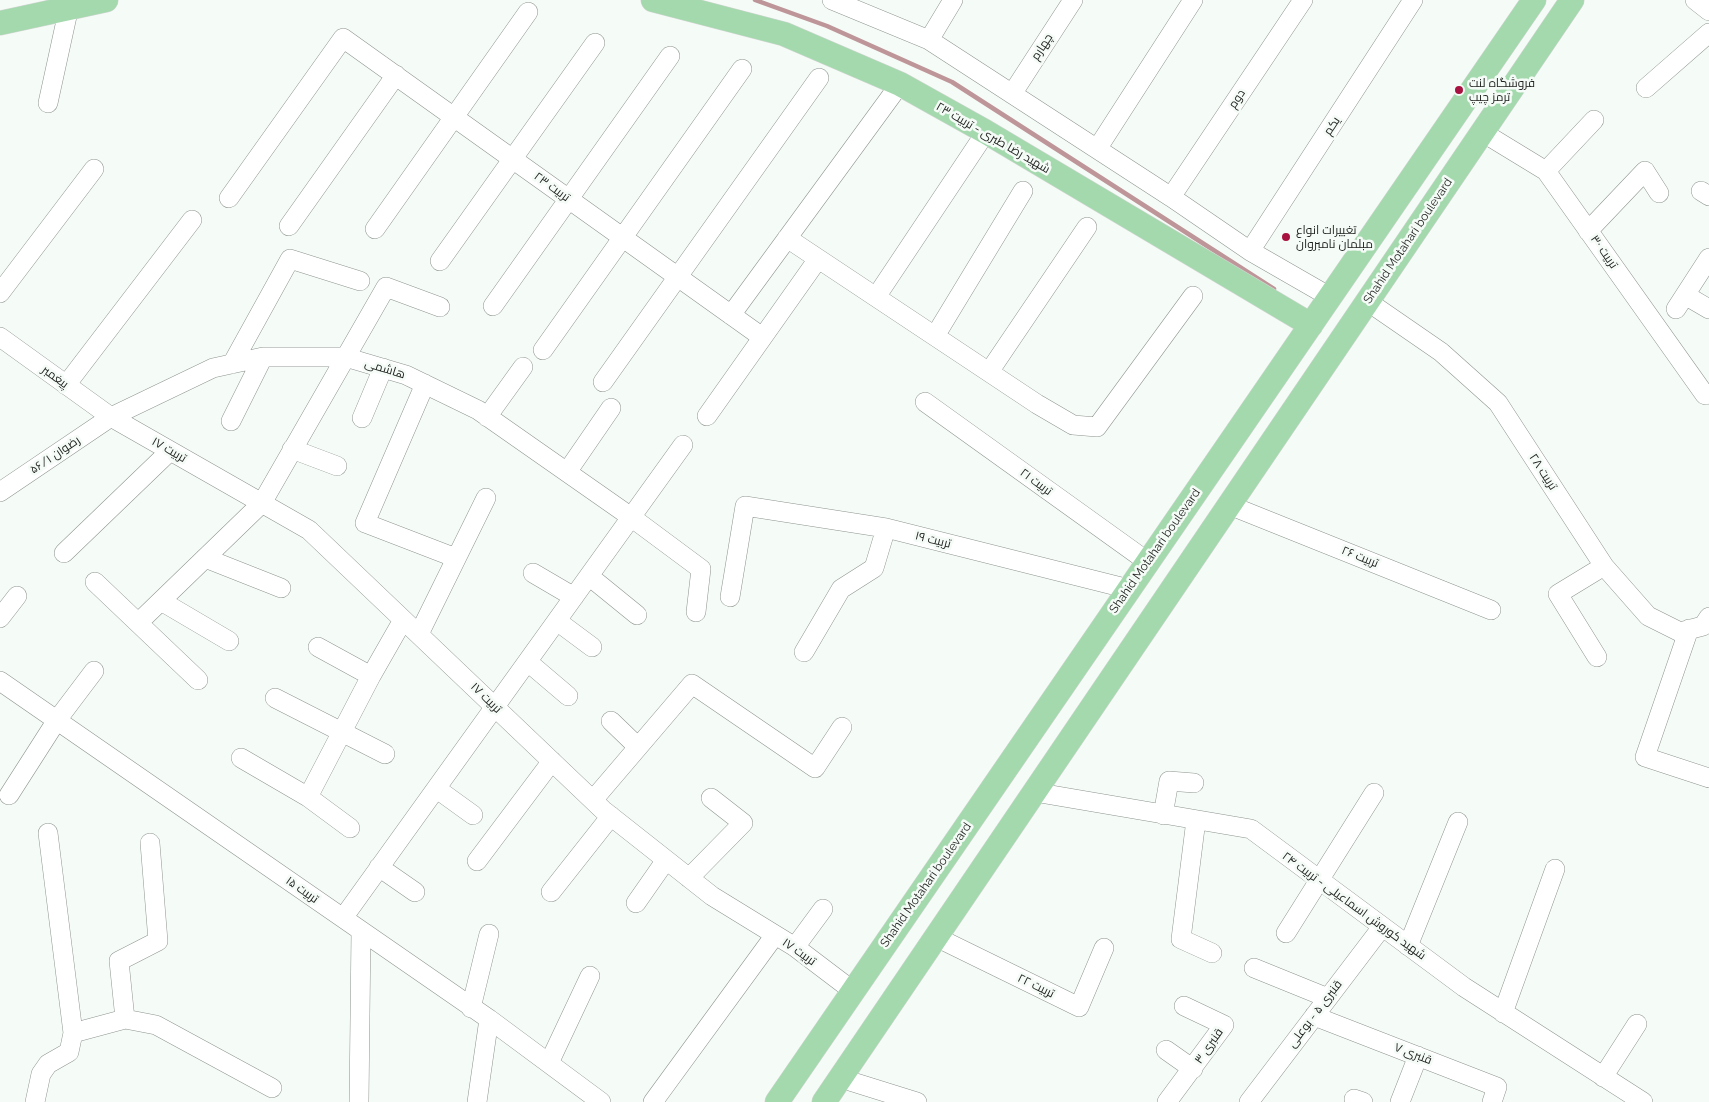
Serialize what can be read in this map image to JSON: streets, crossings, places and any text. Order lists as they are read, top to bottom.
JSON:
{
  "streets": {
    "main road": ["شهید رضا طبری - تربیت ۲۳", "Shahid Motahari boulevard"],
    "street": [
      "چهارم",
      "دوم",
      "یکم",
      "تربیت ۲۳",
      "تربیت ۳۰",
      "هاشمی",
      "پیغمبر",
      "تربیت ۱۷",
      "رضوان ۵۶/۱",
      "تربیت ۲۸",
      "تربیت ۲۱",
      "تربیت ۱۹",
      "تربیت ۲۶",
      "تربیت ۱۵",
      "شهید کوروش اسماعیلی - تربیت ۲۴",
      "تربیت ۲۲",
      "قنبری ۵ - بوعلی",
      "قنبری ۳",
      "قنبری ۷"
    ]
  },
  "crossings": [
    ["شهید رضا طبری - تربیت ۲۳", "Shahid Motahari boulevard"],
    ["Shahid Motahari boulevard", "تربیت ۳۰"],
    ["Shahid Motahari boulevard", "تربیت ۱۷"],
    ["Shahid Motahari boulevard", "تربیت ۲۸"],
    ["Shahid Motahari boulevard", "تربیت ۲۱"],
    ["Shahid Motahari boulevard", "تربیت ۱۹"],
    ["Shahid Motahari boulevard", "تربیت ۲۶"],
    ["Shahid Motahari boulevard", "شهید کوروش اسماعیلی - تربیت ۲۴"],
    ["Shahid Motahari boulevard", "تربیت ۲۲"],
    ["هاشمی", "پیغمبر"],
    ["هاشمی", "تربیت ۱۷"],
    ["هاشمی", "رضوان ۵۶/۱"],
    ["پیغمبر", "تربیت ۱۷"],
    ["پیغمبر", "رضوان ۵۶/۱"],
    ["تربیت ۱۷", "رضوان ۵۶/۱"],
    ["شهید کوروش اسماعیلی - تربیت ۲۴", "قنبری ۵ - بوعلی"],
    ["قنبری ۵ - بوعلی", "قنبری ۷"]
  ],
  "places": ["فروشگاه لنت ترمز چیپ", "تغییرات انواع مبلمان نامبروان"]
}
